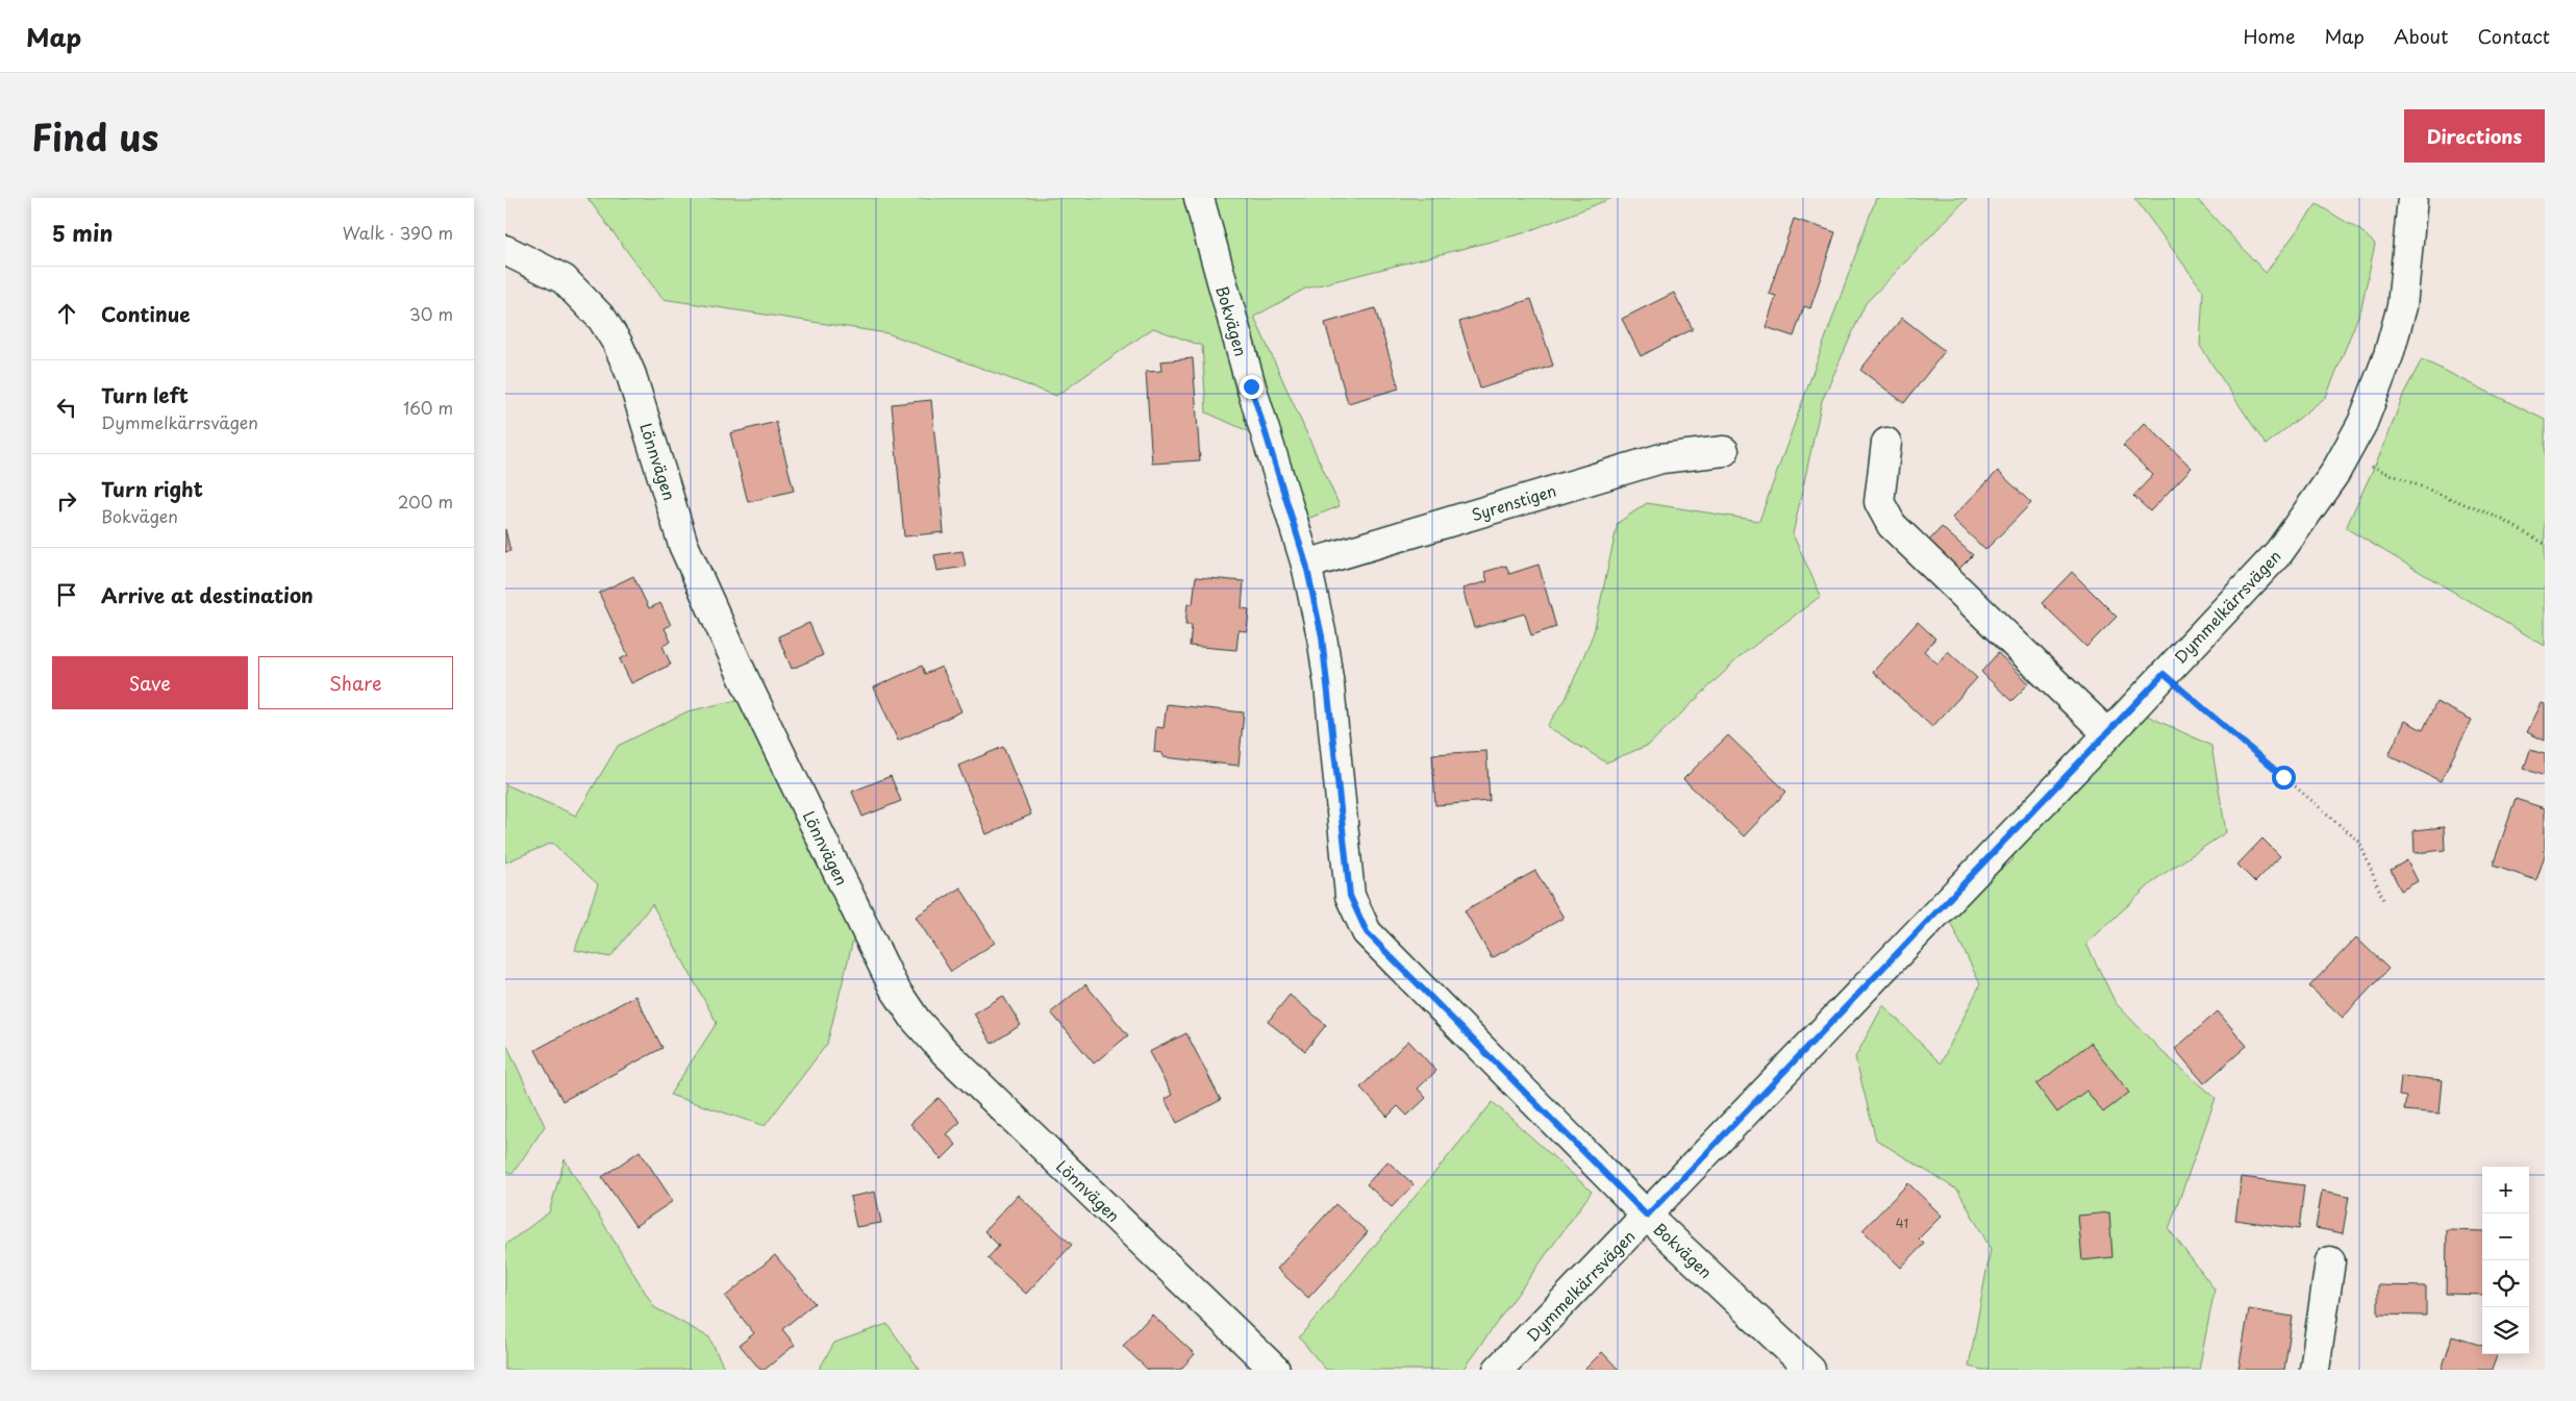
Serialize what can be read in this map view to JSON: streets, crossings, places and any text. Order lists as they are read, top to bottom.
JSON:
{
  "streets": {
    "street": [
      "Bokvägen",
      "Lönnvägen",
      "Syrenstigen",
      "Dymmelkärrsvägen"
    ]
  },
  "crossings": [
    ["Bokvägen", "Syrenstigen"],
    ["Bokvägen", "Dymmelkärrsvägen"]
  ],
  "house_numbers": ["41"],
  "page": {
    "header": "Map",
    "nav": [
      "Home",
      "Map",
      "About",
      "Contact"
    ],
    "title": "Find us",
    "buttons": [
      "Directions",
      ["Save", "Share"]
    ],
    "heading": ["5 min", "Walk · 390 m"],
    "list": [
      ["Continue", "30 m"],
      ["Turn left", "Dymmelkärrsvägen", "160 m"],
      ["Turn right", "Bokvägen", "200 m"],
      "Arrive at destination"
    ],
    "map_buttons": ["+", "−"]
  }
}
